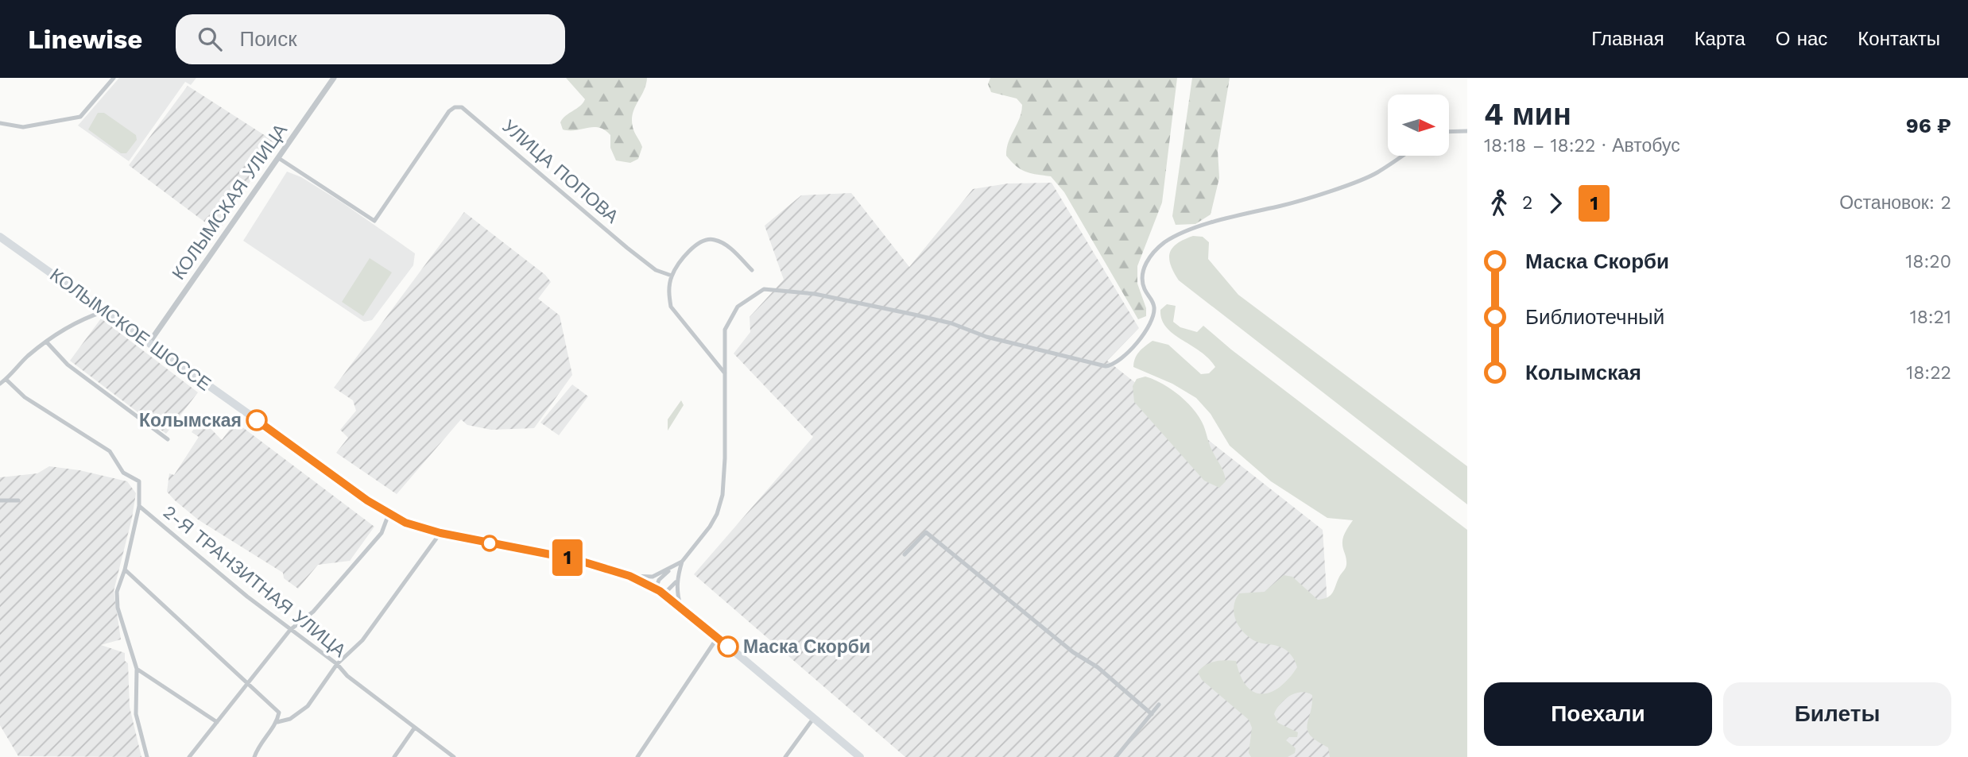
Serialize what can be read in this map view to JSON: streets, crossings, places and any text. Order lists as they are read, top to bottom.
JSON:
{
  "streets": {
    "highway": ["КОЛЫМСКОЕ ШОССЕ"],
    "street": ["УЛИЦА ПОПОВА", "КОЛЫМСКАЯ УЛИЦА", "2-Я ТРАНЗИТНАЯ УЛИЦА"]
  },
  "crossings": [
    ["УЛИЦА ПОПОВА", "КОЛЫМСКАЯ УЛИЦА"],
    ["КОЛЫМСКАЯ УЛИЦА", "КОЛЫМСКОЕ ШОССЕ"]
  ],
  "places": ["Колымская", "Маска Скорби"],
  "lines": ["bus line 1"],
  "north": "right",
  "page": {
    "header": "Linewise",
    "search": "Поиск",
    "nav": [
      "Главная",
      "Карта",
      "О нас",
      "Контакты"
    ],
    "on_map": "1",
    "heading": ["4 мин", "18:18 – 18:22 · Автобус", "96 ₽"],
    "legs": ["2", "1", "Остановок: 2"],
    "list": [
      {
        "name": "Маска Скорби",
        "value": "18:20"
      },
      {
        "name": "Библиотечный",
        "value": "18:21"
      },
      {
        "name": "Колымская",
        "value": "18:22"
      }
    ],
    "buttons": ["Поехали", "Билеты"]
  }
}
